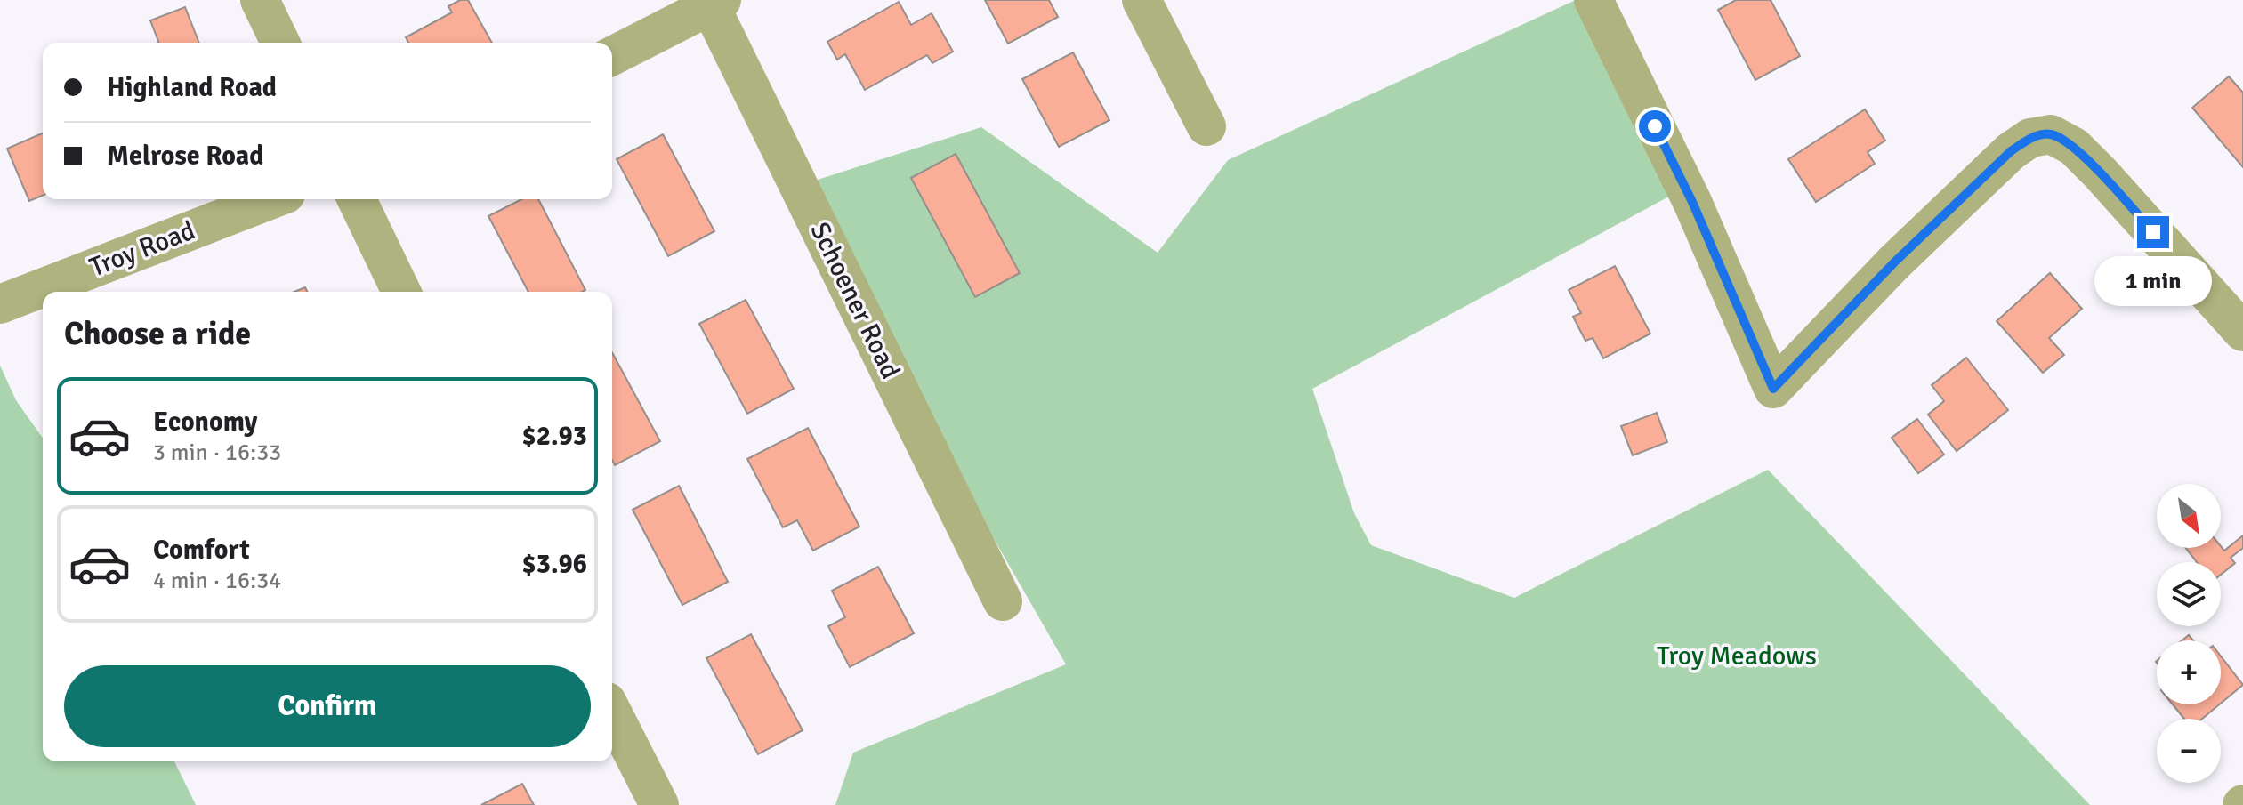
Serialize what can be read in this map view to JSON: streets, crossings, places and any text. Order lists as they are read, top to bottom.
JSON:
{
  "streets": {
    "street": ["Troy Road", "Schoener Road"]
  },
  "parks": ["Troy Meadows"],
  "north": "bottom right",
  "page": {
    "banner": ["Highland Road", "Melrose Road"],
    "bubble": "1 min",
    "heading": "Choose a ride",
    "list": [
      {
        "name": "Economy",
        "note": "3 min · 16:33",
        "value": "$2.93"
      },
      {
        "name": "Comfort",
        "note": "4 min · 16:34",
        "value": "$3.96"
      }
    ],
    "map_buttons": ["+", "−"],
    "buttons": "Confirm"
  }
}
